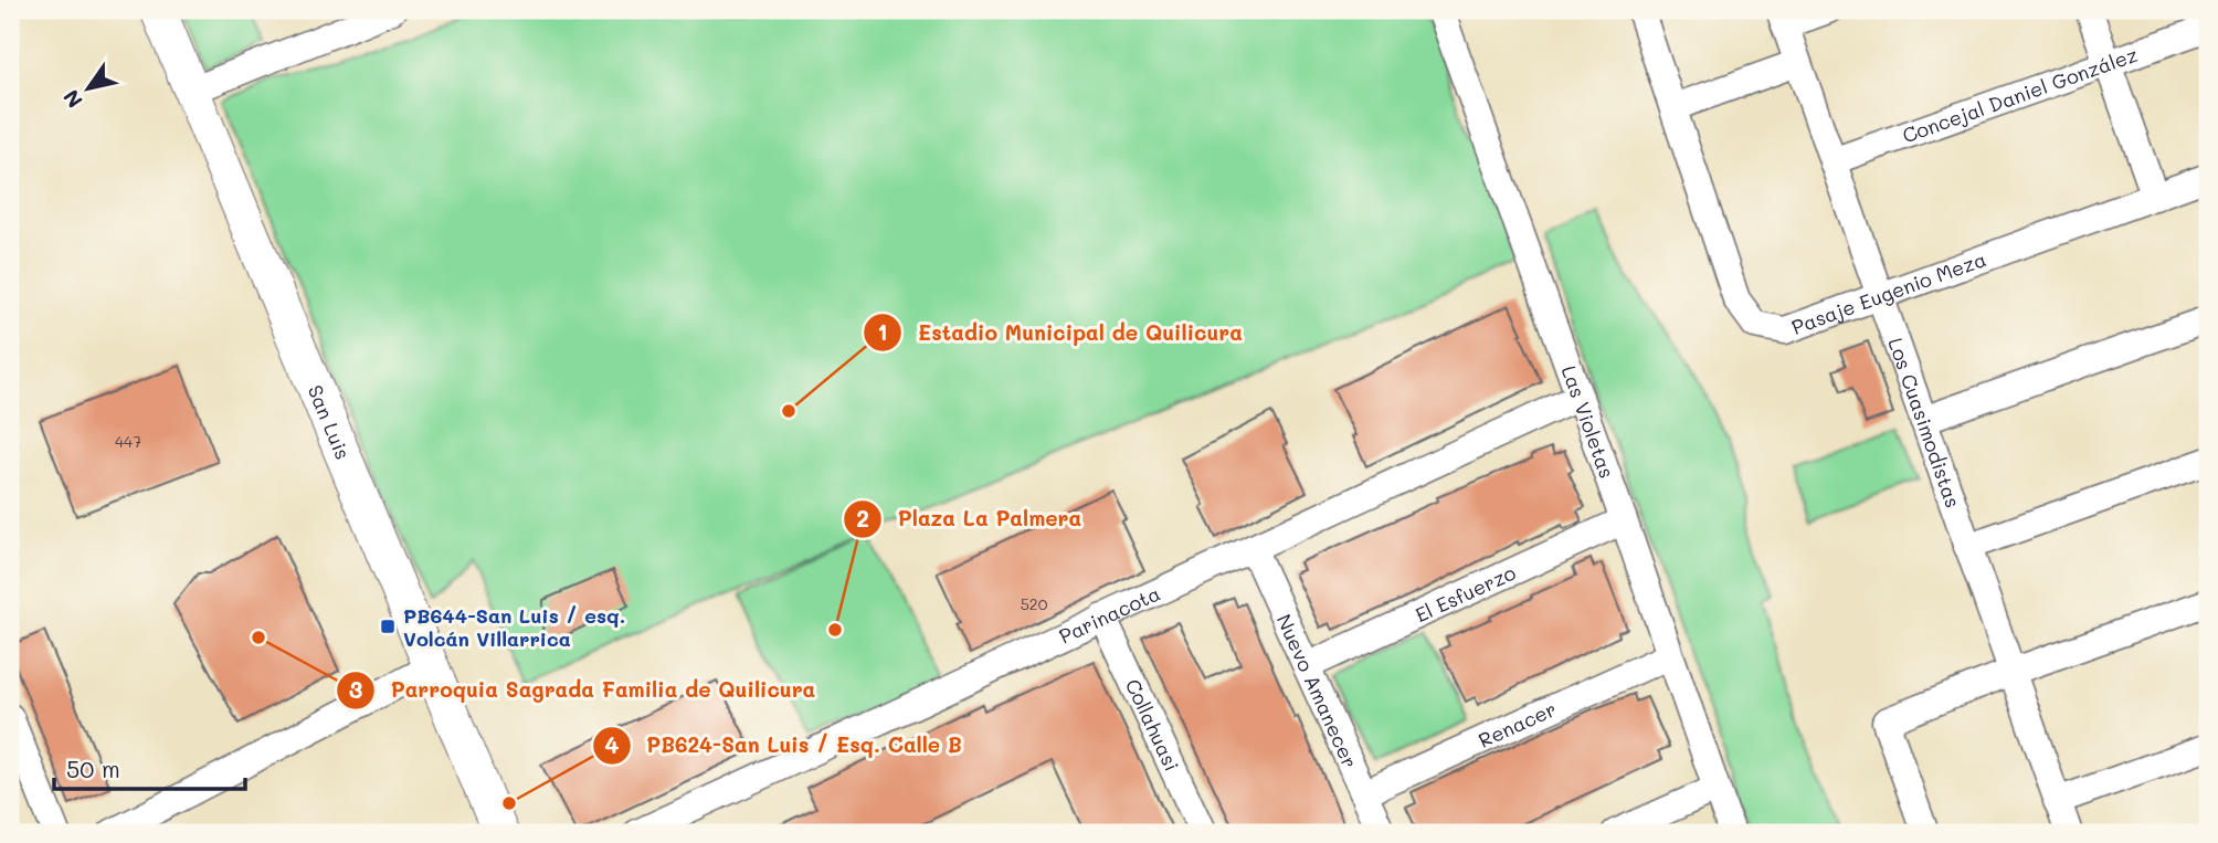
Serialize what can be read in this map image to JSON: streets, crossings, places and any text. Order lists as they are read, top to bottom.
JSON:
{
  "streets": {
    "street": [
      "Concejal Daniel González",
      "Pasaje Eugenio Meza",
      "San Luis",
      "Las Violetas",
      "Los Cuasimodistas",
      "El Esfuerzo",
      "Parinacota",
      "Nuevo Amanecer",
      "Collahuasi",
      "Renacer"
    ]
  },
  "crossings": [
    ["Concejal Daniel González", "Los Cuasimodistas"],
    ["Pasaje Eugenio Meza", "Los Cuasimodistas"],
    ["Las Violetas", "El Esfuerzo"],
    ["Las Violetas", "Parinacota"],
    ["Las Violetas", "Renacer"],
    ["El Esfuerzo", "Nuevo Amanecer"],
    ["Parinacota", "Nuevo Amanecer"],
    ["Parinacota", "Collahuasi"],
    ["Nuevo Amanecer", "Renacer"]
  ],
  "places": {
    "other": [
      "Estadio Municipal de Quilicura",
      "Plaza La Palmera",
      "Parroquia Sagrada Familia de Quilicura",
      "PB624-San Luis / Esq. Calle B"
    ],
    "transit": ["PB644-San Luis / esq. Volcán Villarrica"]
  },
  "house_numbers": ["447", "520"],
  "scale_bar": "50 m",
  "north": "bottom left"
}
